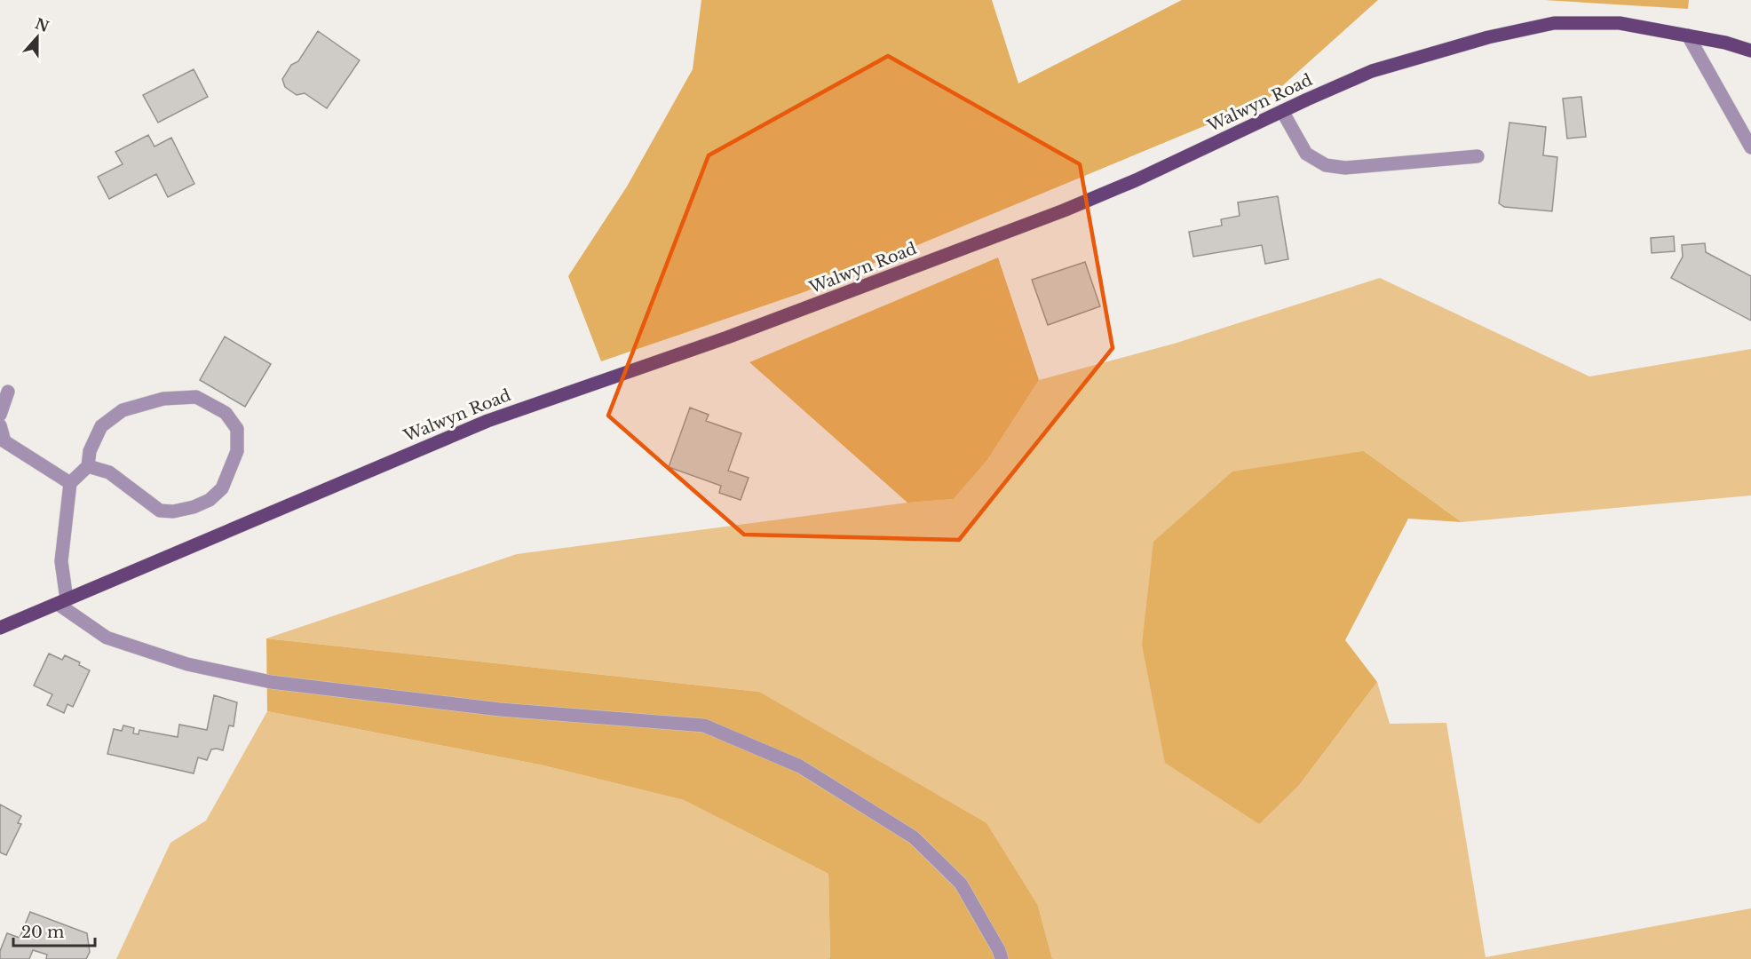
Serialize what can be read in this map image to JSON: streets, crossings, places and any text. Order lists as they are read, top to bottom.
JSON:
{
  "streets": {
    "main road": ["Walwyn Road"]
  },
  "scale_bar": "20 m",
  "north": "top"
}
